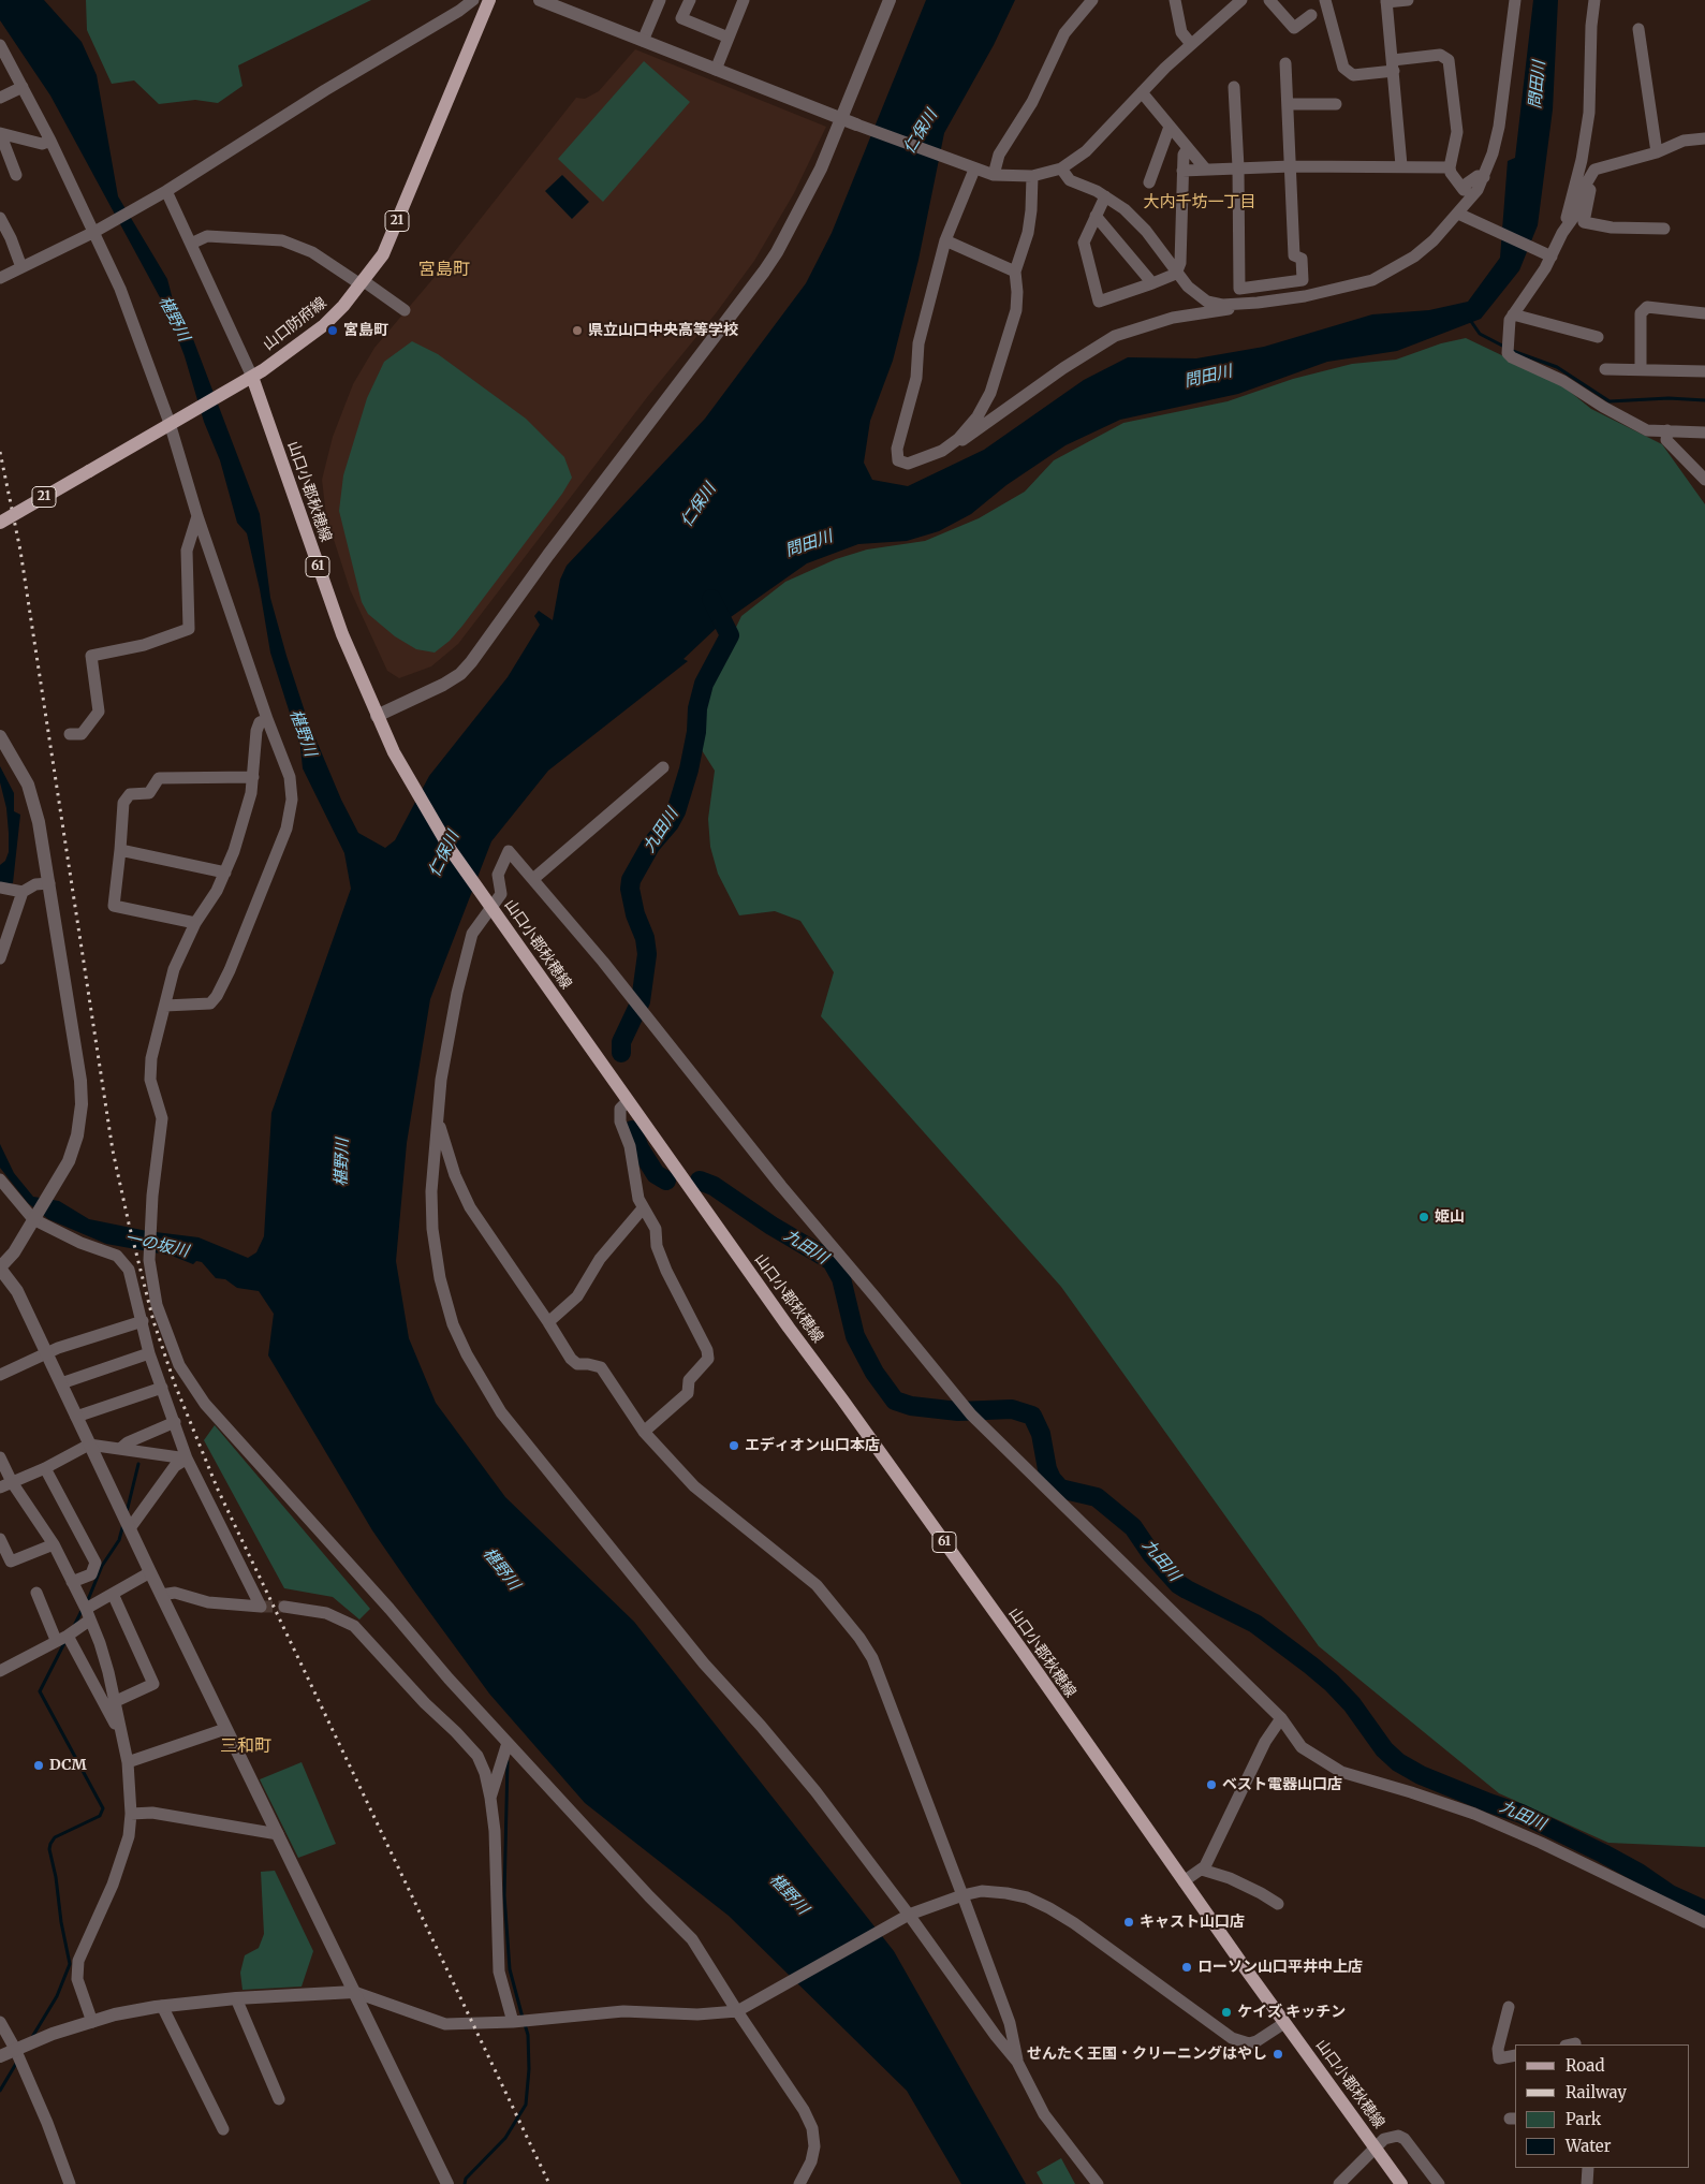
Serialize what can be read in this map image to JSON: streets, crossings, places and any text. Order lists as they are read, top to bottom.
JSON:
{
  "streets": {
    "main road": [
      "21",
      "山口防府線",
      "山口小郡秋穂線",
      "61"
    ]
  },
  "crossings": [
    ["山口防府線", "山口小郡秋穂線"]
  ],
  "districts": ["大内千坊一丁目", "宮島町", "三和町"],
  "water": [
    "問田川",
    "仁保川",
    "椹野川",
    "九田川",
    "一の坂川"
  ],
  "places": [
    "宮島町",
    "県立山口中央高等学校",
    "姫山",
    "エディオン山口本店",
    "DCM",
    "ベスト電器山口店",
    "キャスト山口店",
    "ローソン山口平井中上店",
    "ケイズ キッチン",
    "せんたく王国・クリーニングはやし"
  ],
  "legend": [
    "Road",
    "Railway",
    "Park",
    "Water"
  ]
}
